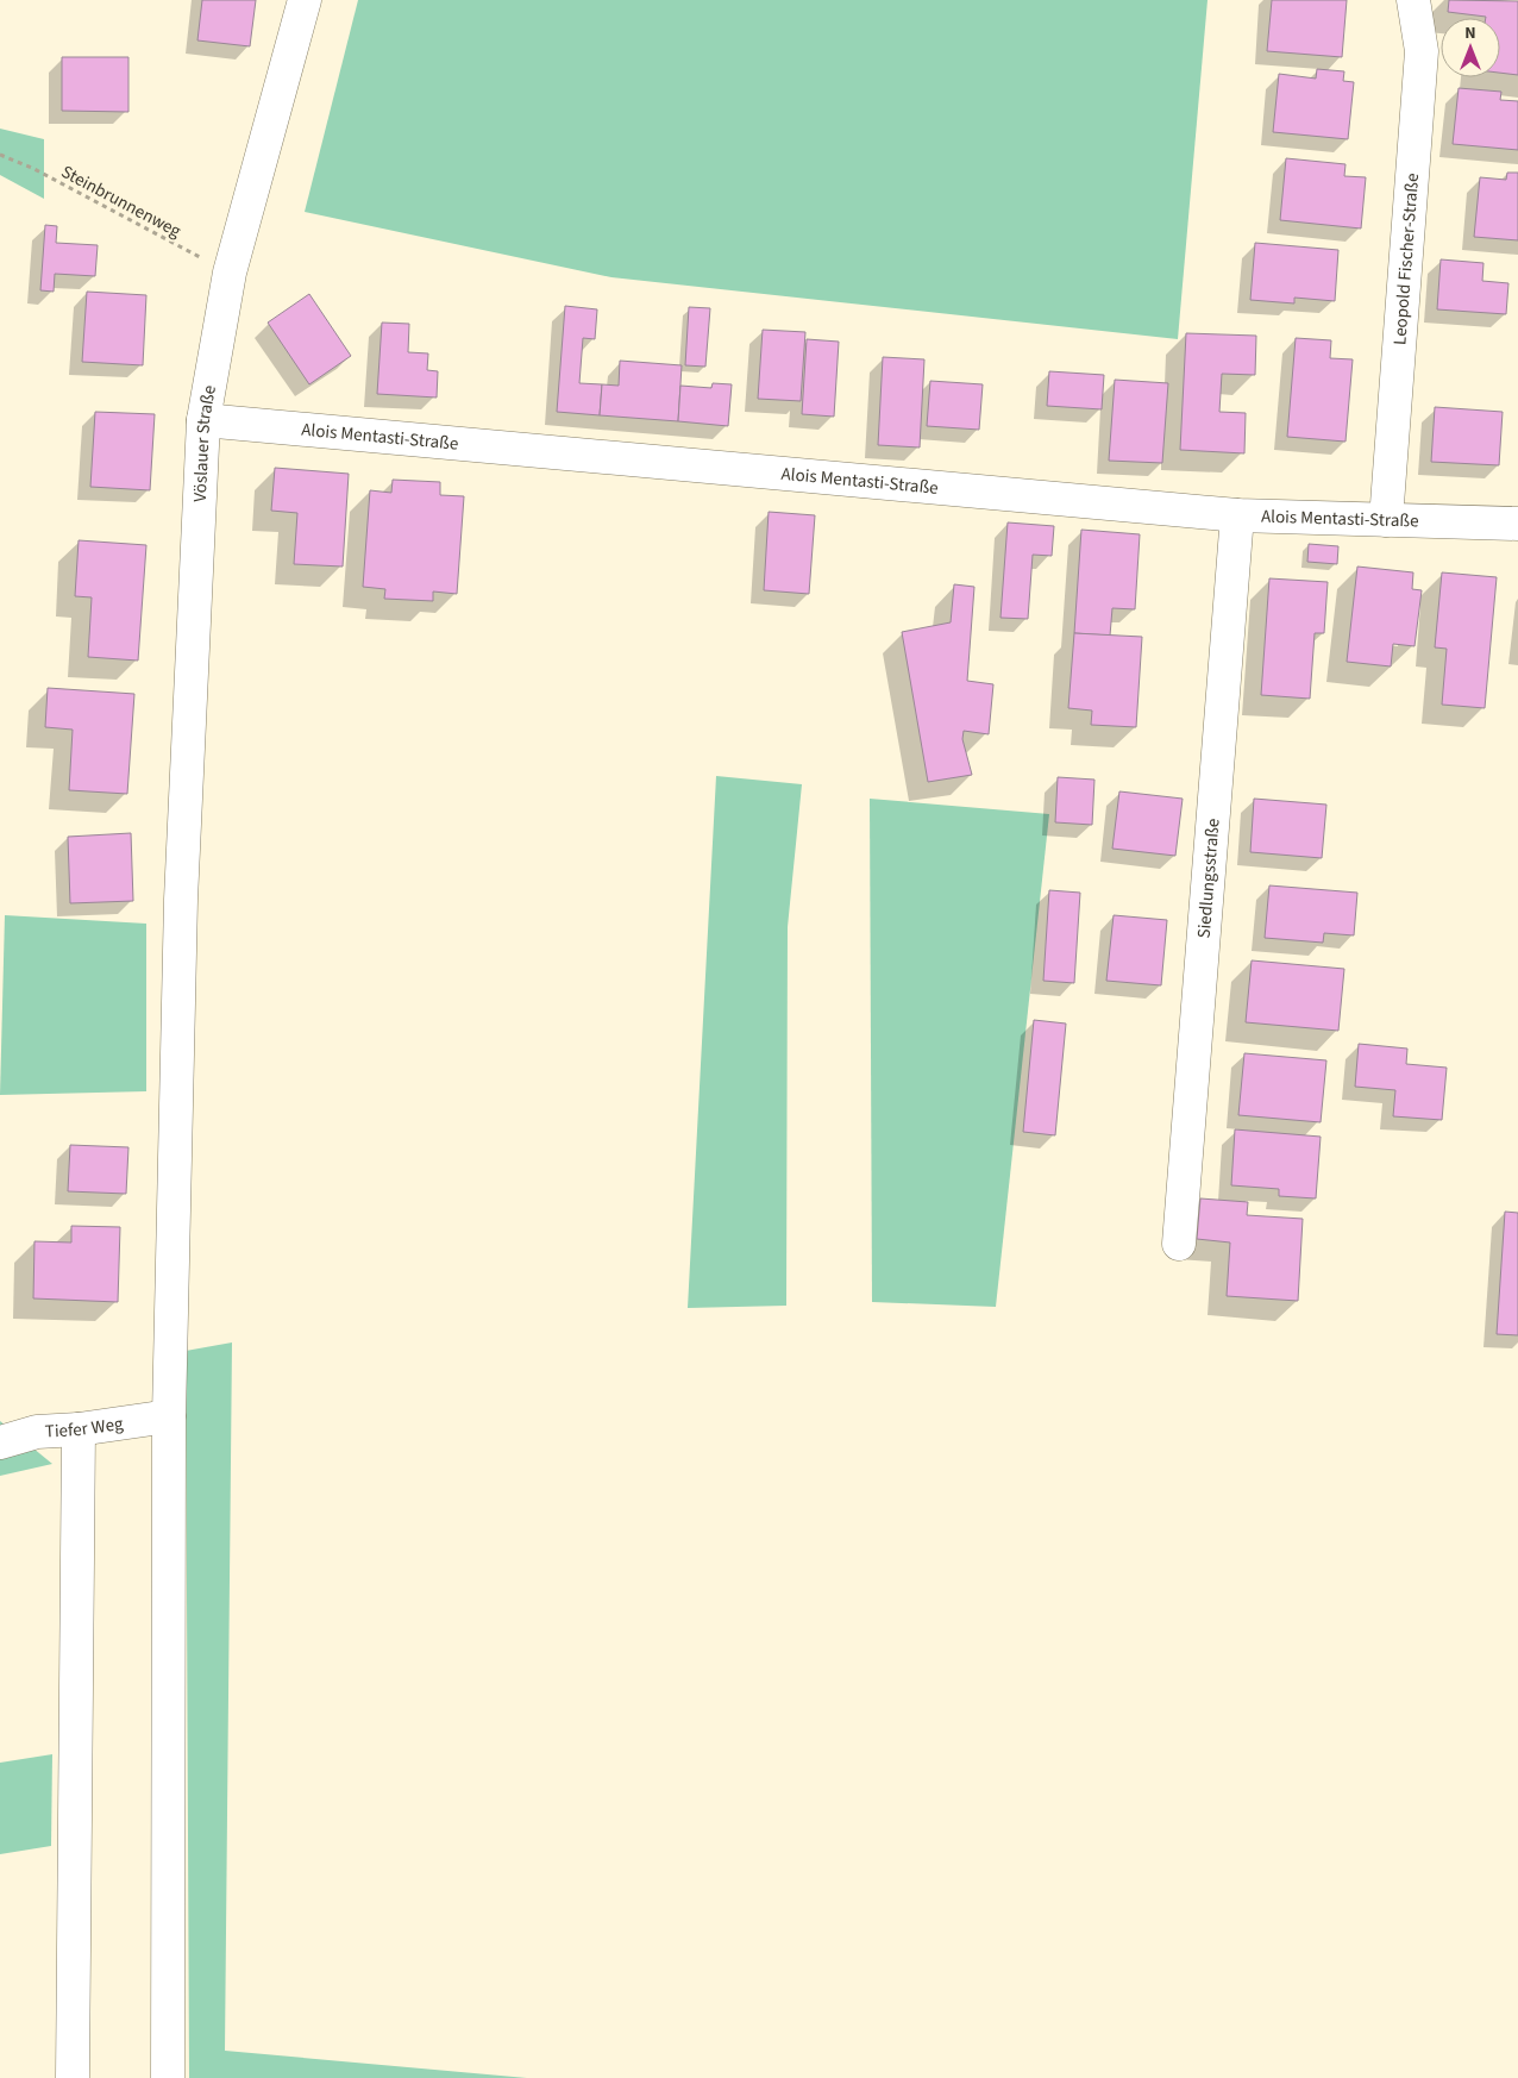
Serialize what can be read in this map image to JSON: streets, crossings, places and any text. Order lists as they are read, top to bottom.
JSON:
{
  "streets": {
    "street": [
      "Leopold Fischer-Straße",
      "Alois Mentasti-Straße",
      "Vöslauer Straße",
      "Siedlungsstraße",
      "Tiefer Weg"
    ],
    "path": ["Steinbrunnenweg"]
  },
  "crossings": [
    ["Steinbrunnenweg", "Vöslauer Straße"],
    ["Leopold Fischer-Straße", "Alois Mentasti-Straße"],
    ["Alois Mentasti-Straße", "Vöslauer Straße"],
    ["Alois Mentasti-Straße", "Siedlungsstraße"],
    ["Vöslauer Straße", "Tiefer Weg"]
  ],
  "north": "top"
}
